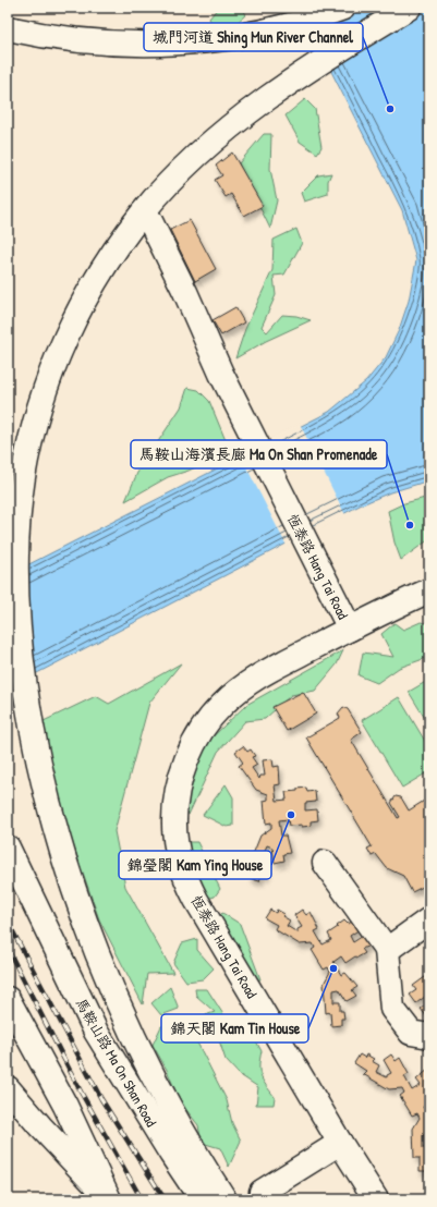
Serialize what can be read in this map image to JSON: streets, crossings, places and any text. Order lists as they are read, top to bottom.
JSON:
{
  "streets": {
    "main road": ["恆泰路 Hang Tai Road", "馬鞍山路 Ma On Shan Road"]
  },
  "places": [
    "城門河道 Shing Mun River Channel",
    "馬鞍山海濱長廊 Ma On Shan Promenade",
    "錦瑩閣 Kam Ying House",
    "錦天閣 Kam Tin House"
  ]
}
